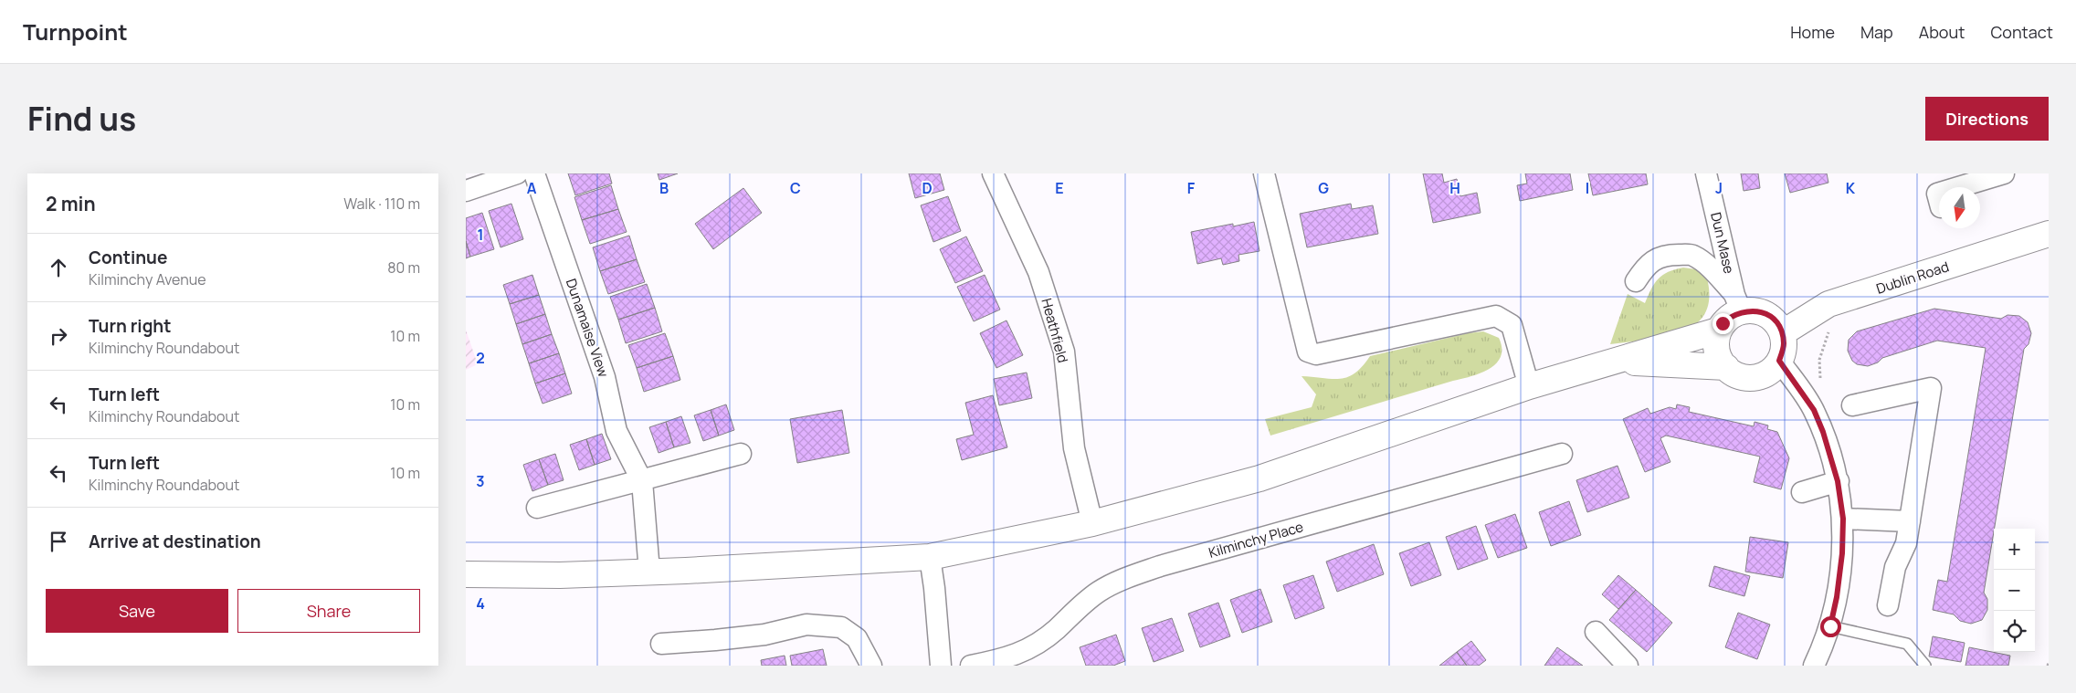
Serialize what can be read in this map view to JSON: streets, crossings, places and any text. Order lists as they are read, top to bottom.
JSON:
{
  "streets": {
    "main road": ["Dublin Road"],
    "street": [
      "Dun Mase",
      "Dunamaise View",
      "Heathfield",
      "Kilminchy Place"
    ]
  },
  "crossings": [
    ["Dun Mase", "Dublin Road"]
  ],
  "north": "bottom",
  "page": {
    "header": "Turnpoint",
    "nav": [
      "Home",
      "Map",
      "About",
      "Contact"
    ],
    "title": "Find us",
    "buttons": [
      "Directions",
      ["Save", "Share"]
    ],
    "heading": ["2 min", "Walk · 110 m"],
    "list": [
      ["Continue", "Kilminchy Avenue", "80 m"],
      ["Turn right", "Kilminchy Roundabout", "10 m"],
      ["Turn left", "Kilminchy Roundabout", "10 m"],
      ["Turn left", "Kilminchy Roundabout", "10 m"],
      "Arrive at destination"
    ],
    "map_buttons": ["+", "−"]
  },
  "grid": {
    "columns": [
      "A",
      "B",
      "C",
      "D",
      "E",
      "F",
      "G",
      "H",
      "I",
      "J",
      "K"
    ],
    "rows": [
      "1",
      "2",
      "3",
      "4"
    ]
  }
}
